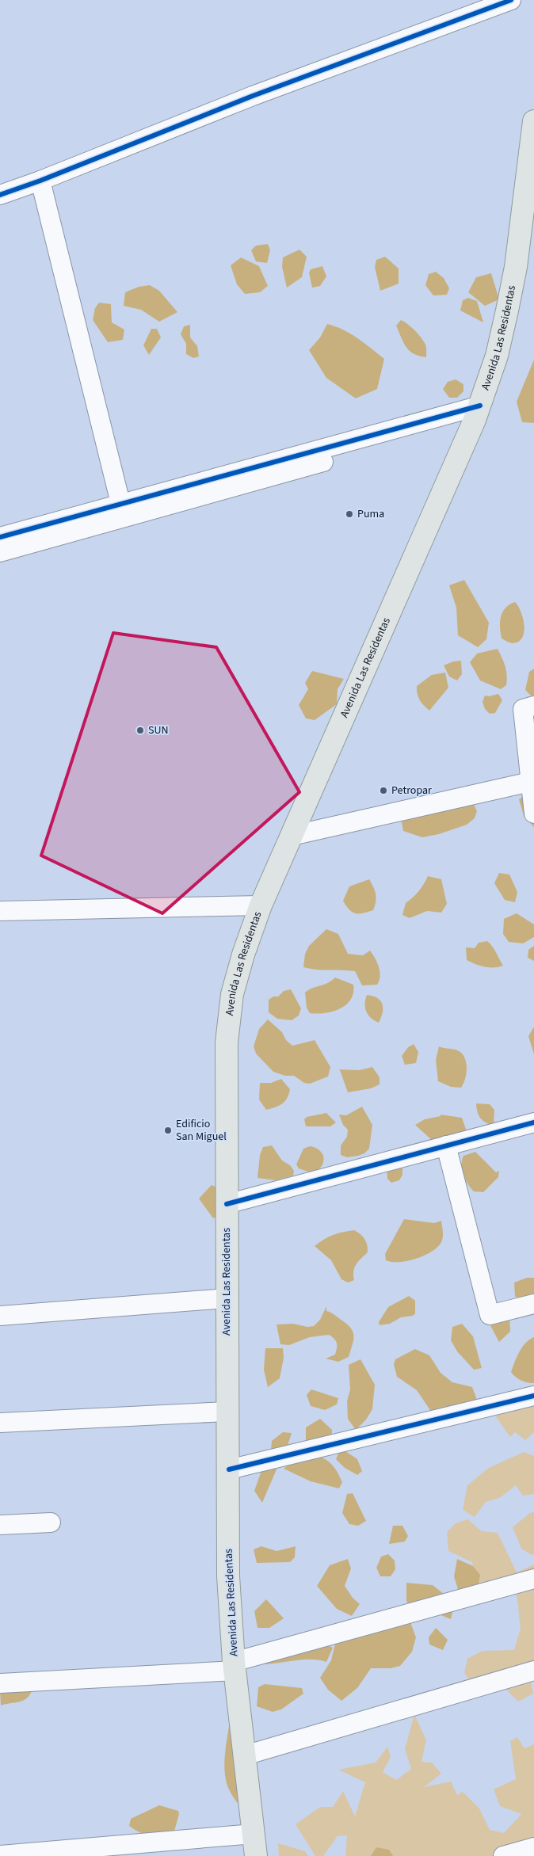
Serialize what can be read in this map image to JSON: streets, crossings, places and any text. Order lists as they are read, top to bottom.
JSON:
{
  "streets": {
    "main road": ["Avenida Las Residentas"]
  },
  "places": [
    "Puma",
    "SUN",
    "Petropar",
    "Edificio San Miguel"
  ]
}
